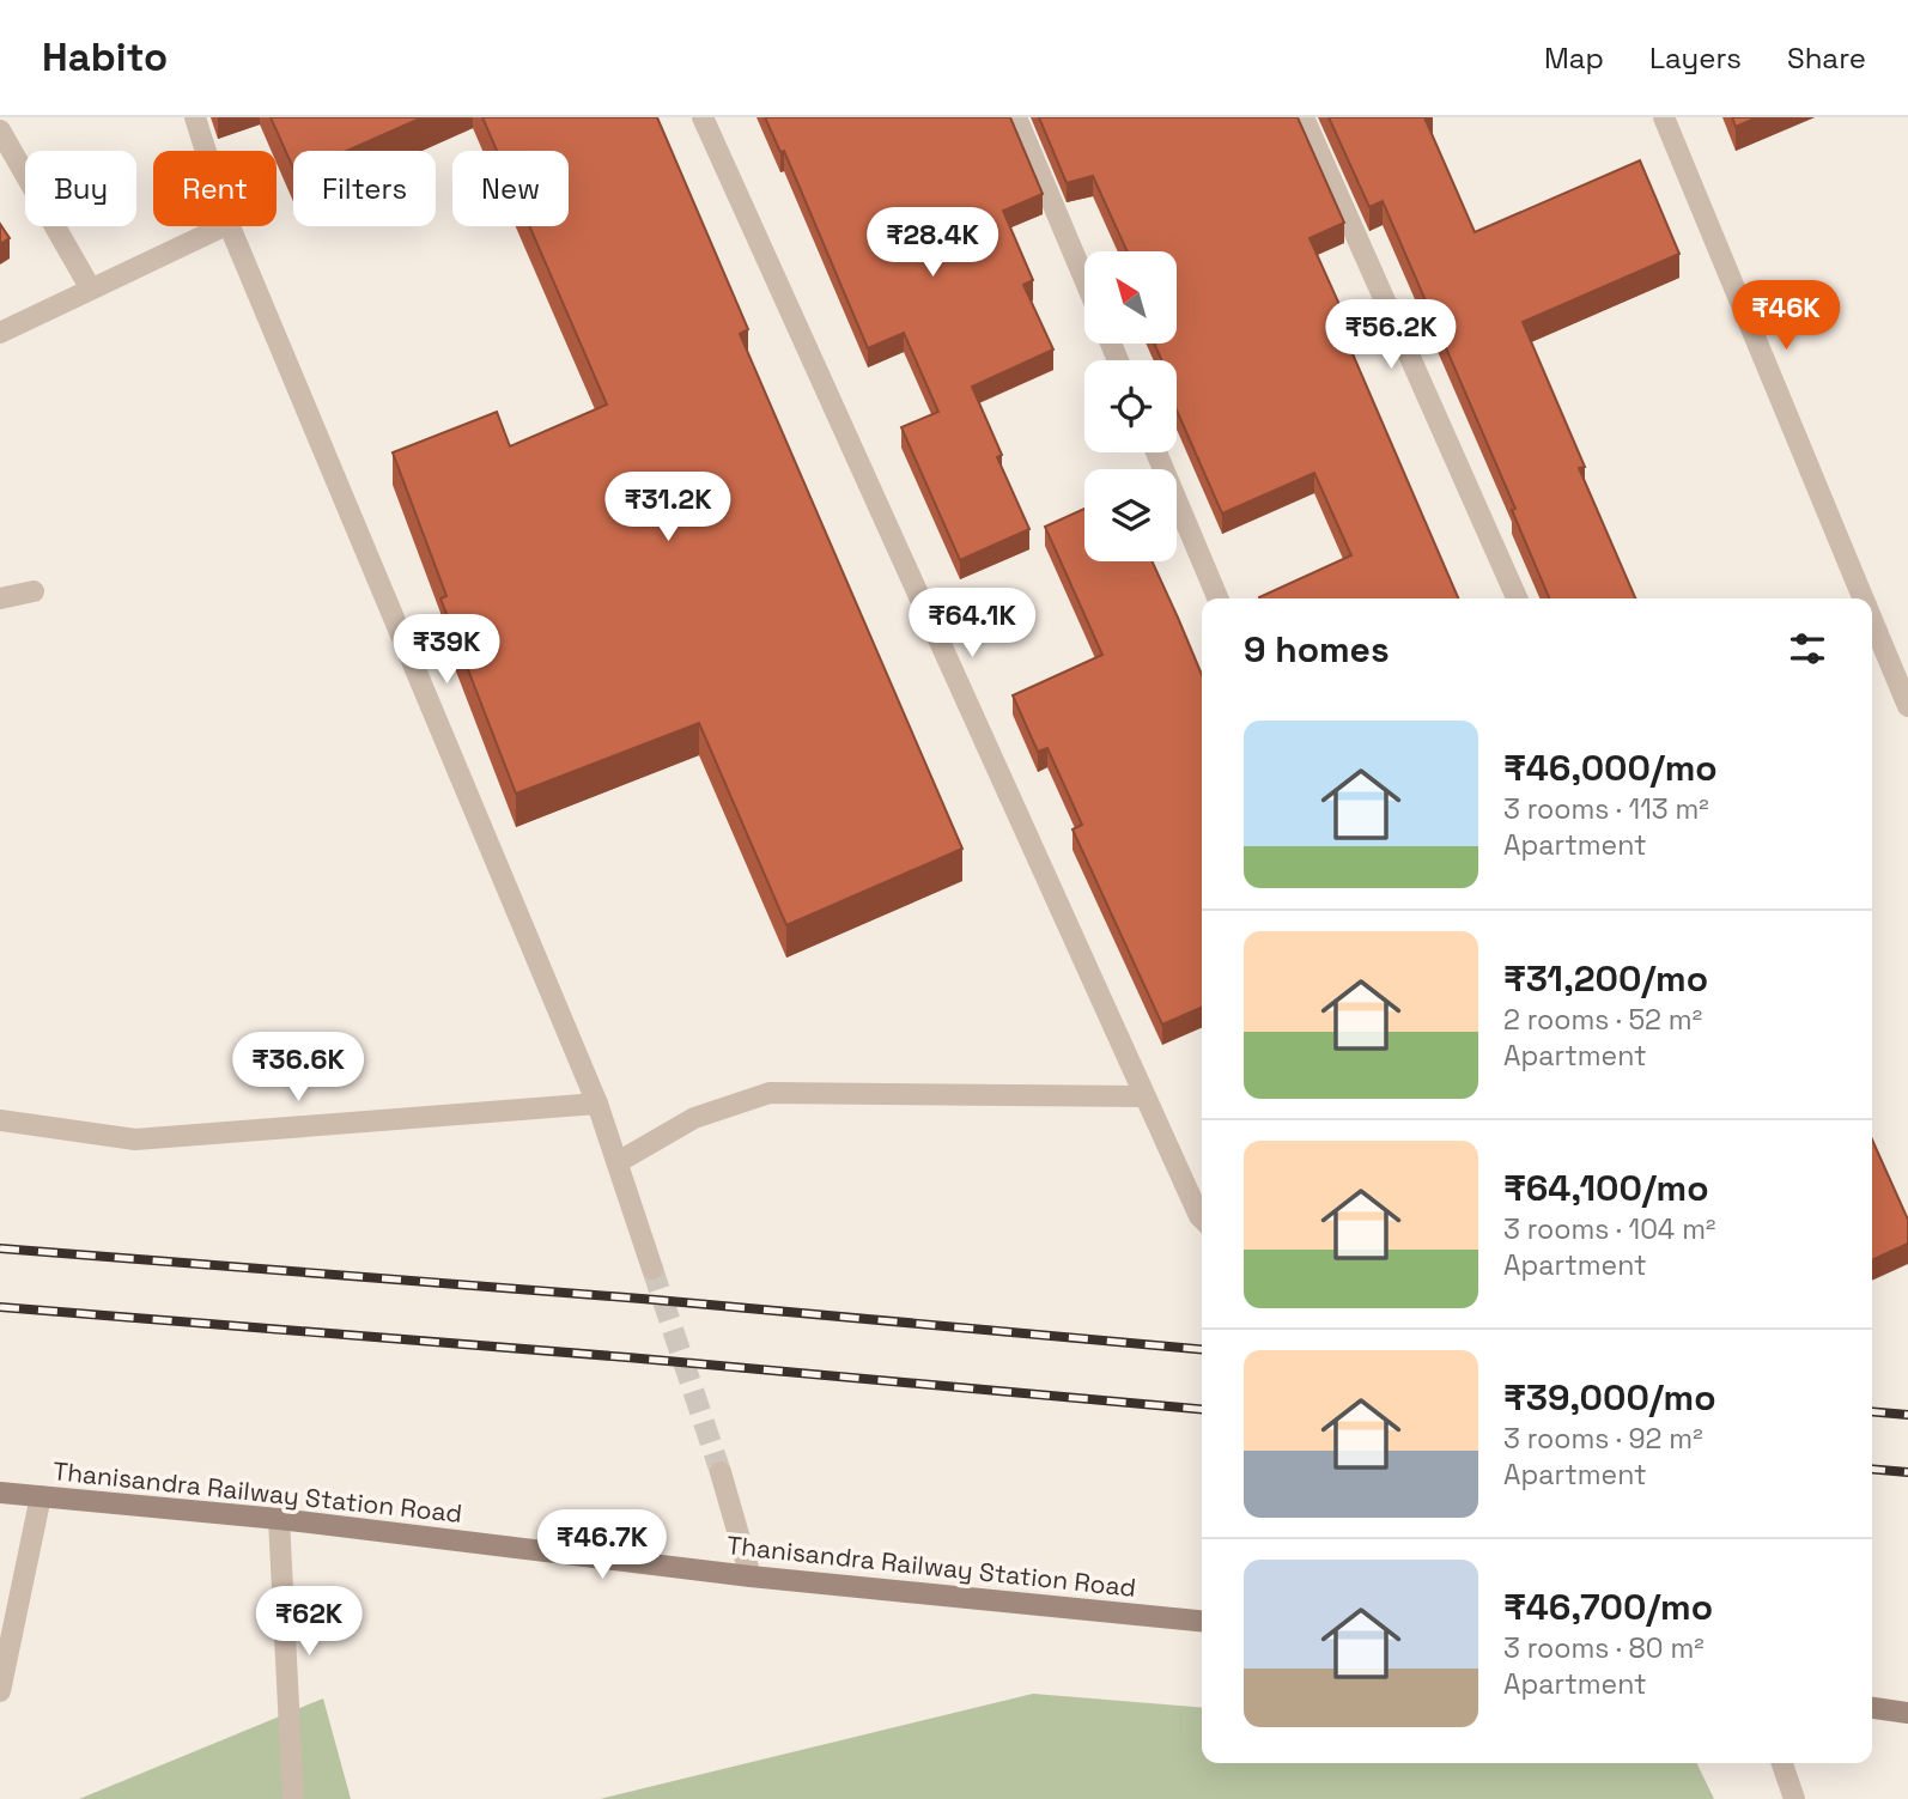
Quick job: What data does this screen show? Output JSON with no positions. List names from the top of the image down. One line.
{"streets":{"street":["Thanisandra Railway Station Road"]},"north":"top left","page":{"header":"Habito","nav":["Map","Layers","Share"],"chip":["Buy","Rent","Filters","New"],"price":["₹28.4K","₹46K","₹56.2K","₹31.2K","₹64.1K","₹39K","₹36.6K","₹46.7K","₹62K"],"heading":"9 homes","list":[{"name":"₹46,000/mo","note":"3 rooms · 113 m² · Apartment"},{"name":"₹31,200/mo","note":"2 rooms · 52 m² · Apartment"},{"name":"₹64,100/mo","note":"3 rooms · 104 m² · Apartment"},{"name":"₹39,000/mo","note":"3 rooms · 92 m² · Apartment"},{"name":"₹46,700/mo","note":"3 rooms · 80 m² · Apartment"}]}}
